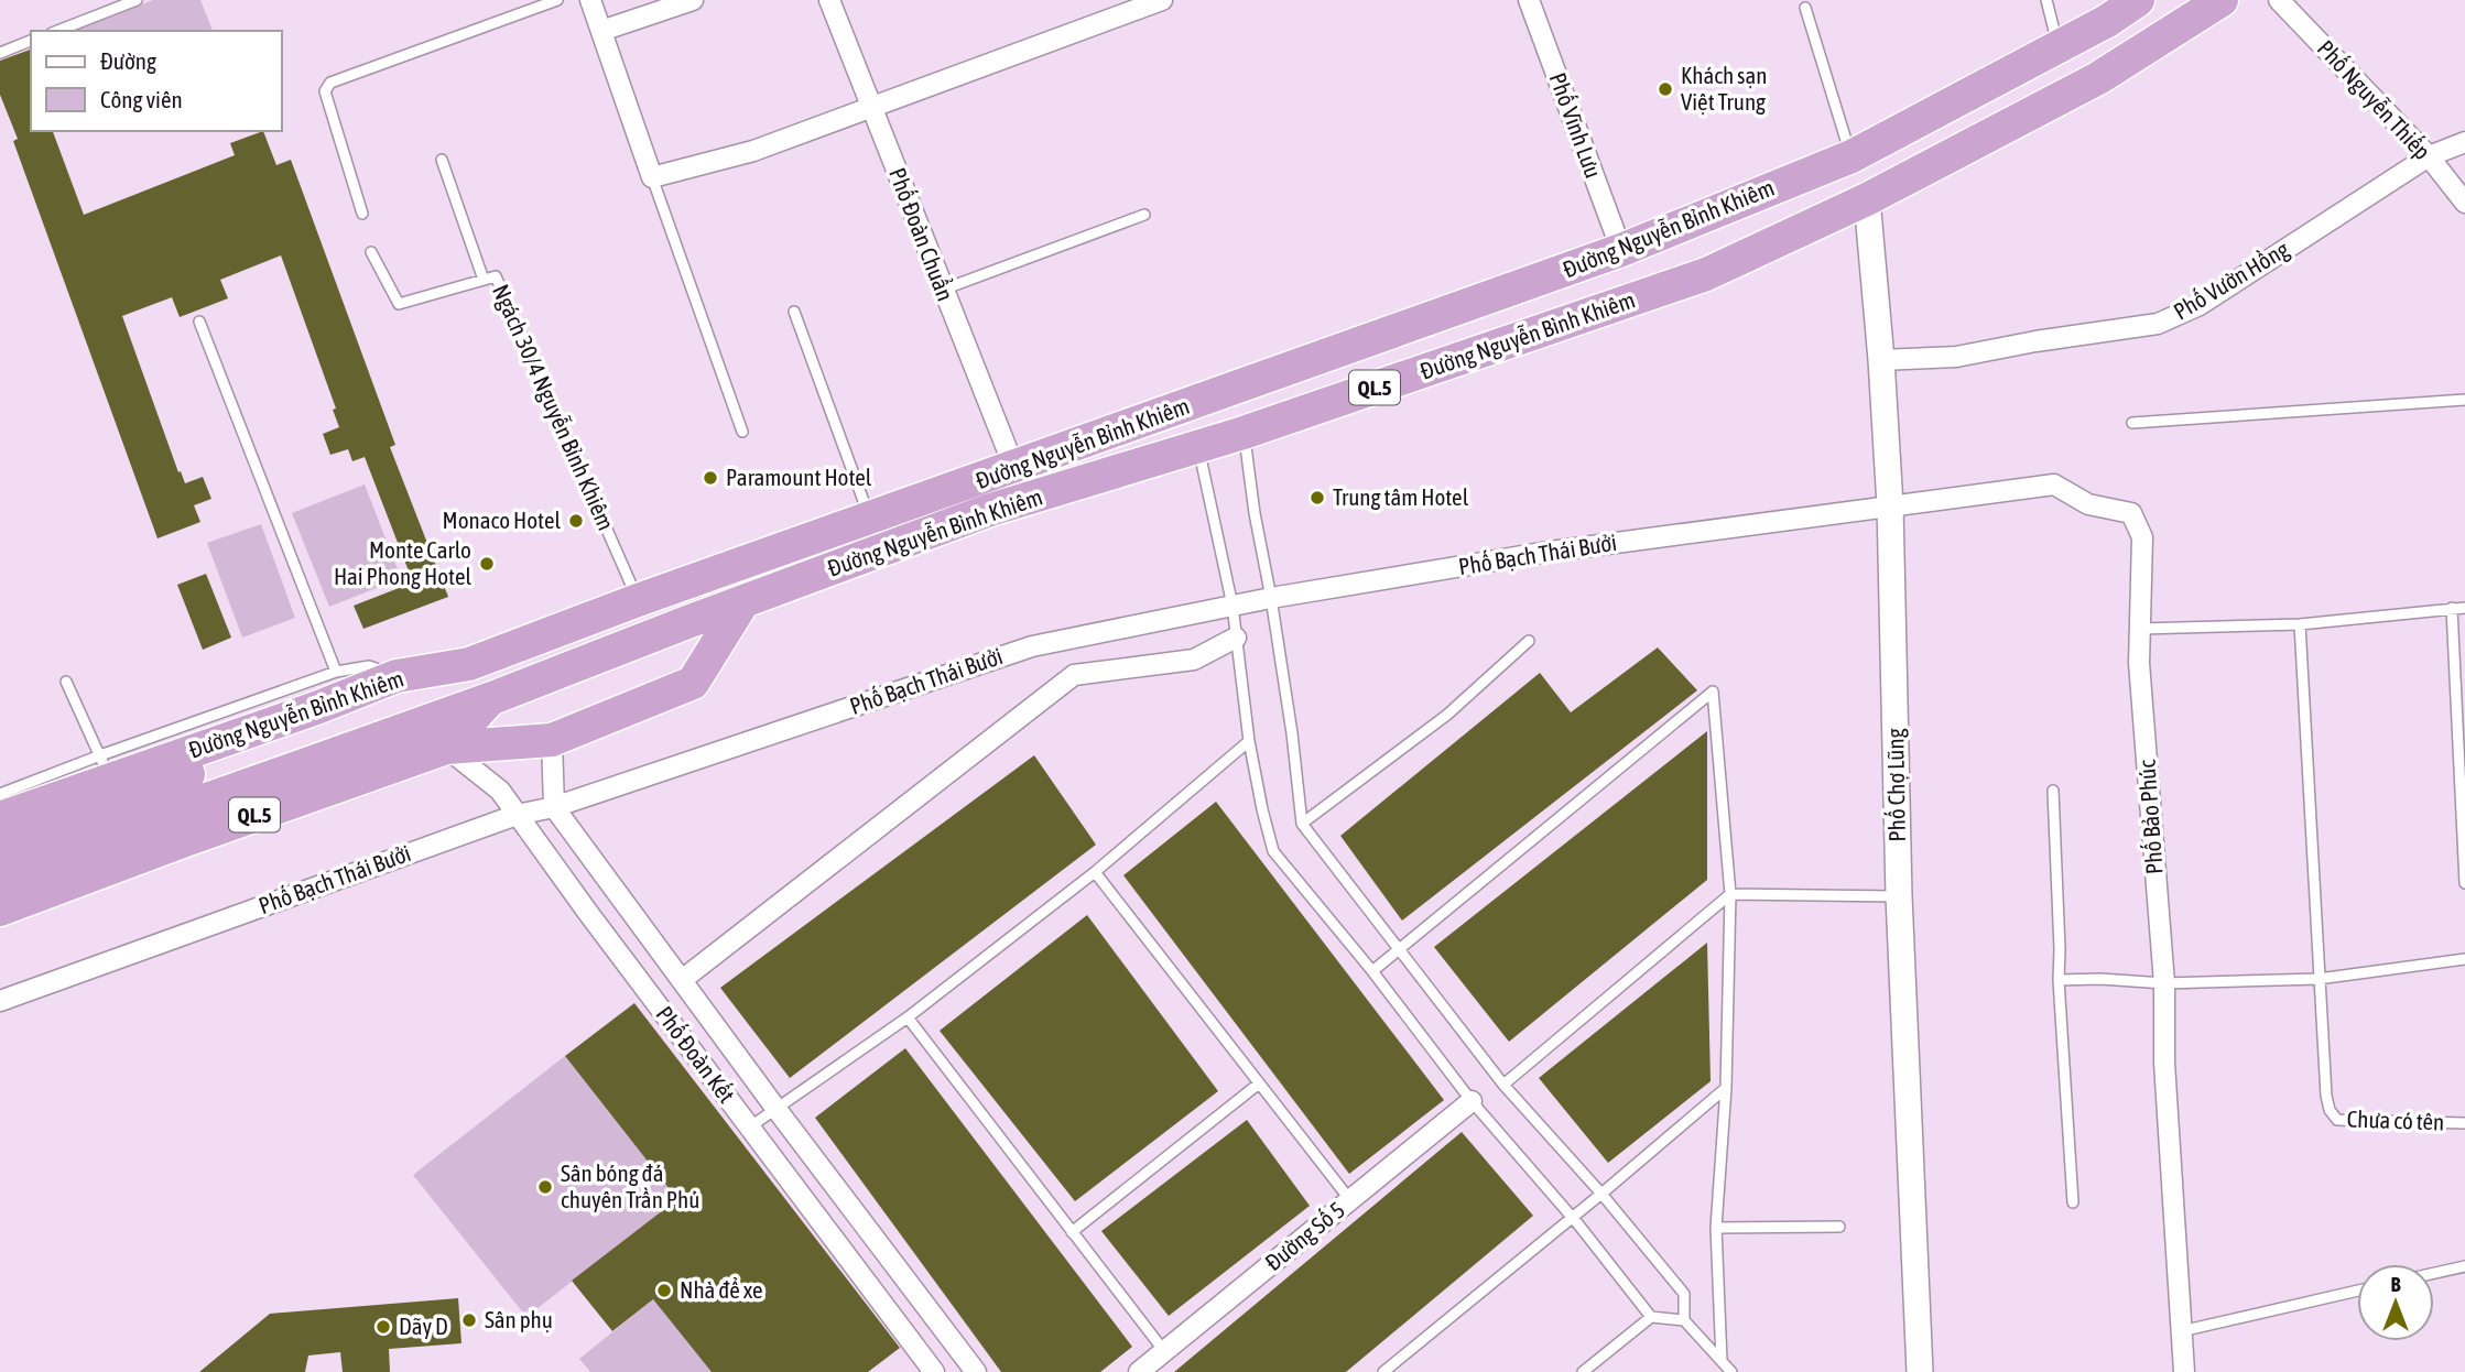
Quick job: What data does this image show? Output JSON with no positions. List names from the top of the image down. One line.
{"streets":{"highway":["Đường Nguyễn Bỉnh Khiêm","Đường Nguyễn Bình Khiêm","QL.5"],"street":["Phố Nguyễn Thiếp","Phố Vĩnh Lưu","Phố Đoàn Chuẩn","Phố Vườn Hồng","Phố Bạch Thái Bưởi","Phố Chợ Lũng","Phố Bảo Phúc","Phố Đoàn Kết","Đường Số 5"],"lane":["Ngách 30/4 Nguyễn Bỉnh Khiêm","Chưa có tên"]},"crossings":[["Phố Nguyễn Thiếp","Phố Vườn Hồng"],["Phố Vĩnh Lưu","Đường Nguyễn Bỉnh Khiêm"],["Đường Nguyễn Bỉnh Khiêm","Phố Đoàn Chuẩn"],["Đường Nguyễn Bỉnh Khiêm","QL.5"],["Đường Nguyễn Bỉnh Khiêm","Ngách 30/4 Nguyễn Bỉnh Khiêm"],["Phố Vườn Hồng","Phố Chợ Lũng"],["Đường Nguyễn Bình Khiêm","QL.5"],["Đường Nguyễn Bình Khiêm","Phố Chợ Lũng"],["QL.5","Phố Đoàn Kết"],["Phố Bạch Thái Bưởi","Phố Chợ Lũng"],["Phố Bạch Thái Bưởi","Phố Bảo Phúc"],["Phố Bạch Thái Bưởi","Phố Đoàn Kết"],["Phố Chợ Lũng","Phố Bảo Phúc"]],"places":["Khách sạn Việt Trung","Paramount Hotel","Trung tâm Hotel","Monaco Hotel","Monte Carlo Hai Phong Hotel","Sân bóng đá chuyên Trần Phú","Nhà để xe","Sân phụ","Dãy D"],"legend":["Đường","Công viên"],"north":"top"}
